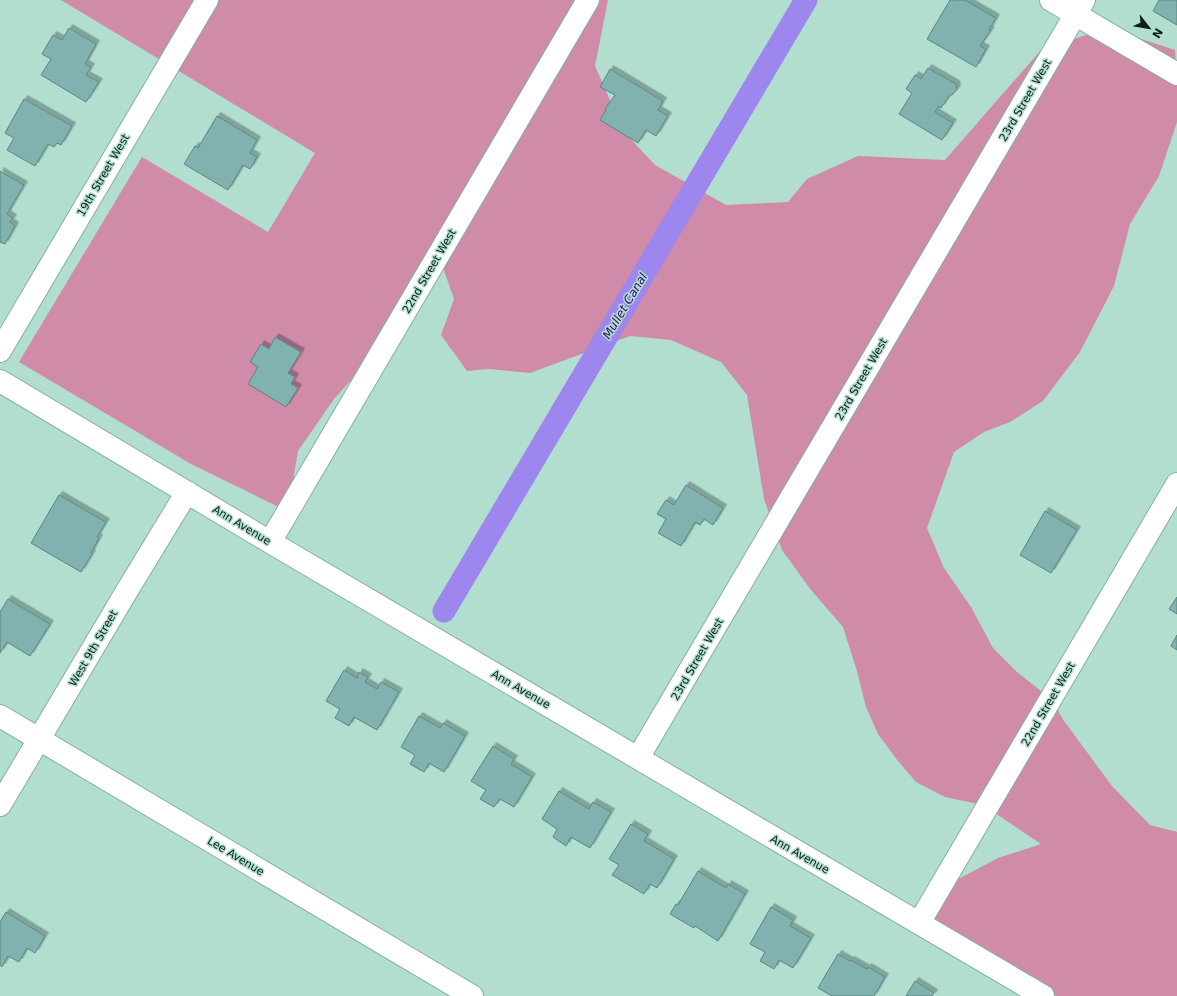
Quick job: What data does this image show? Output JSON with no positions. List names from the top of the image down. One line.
{"streets":{"street":["23rd Street West","19th Street West","22nd Street West","Ann Avenue","West 9th Street","Lee Avenue"]},"crossings":[["23rd Street West","Ann Avenue"],["22nd Street West","Ann Avenue"],["Ann Avenue","West 9th Street"],["West 9th Street","Lee Avenue"]],"water":["Mullet Canal"],"north":"bottom right"}
